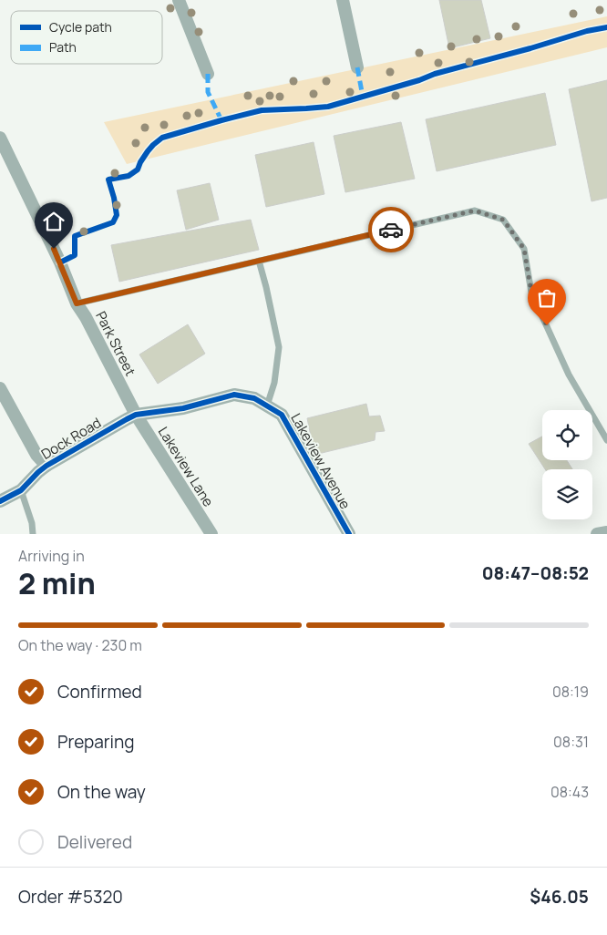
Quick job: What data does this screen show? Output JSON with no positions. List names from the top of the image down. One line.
{"streets":{"street":["Park Street","Dock Road","Lakeview Avenue","Lakeview Lane"]},"crossings":[["Park Street","Dock Road"],["Park Street","Lakeview Avenue"],["Park Street","Lakeview Lane"],["Dock Road","Lakeview Avenue"],["Dock Road","Lakeview Lane"],["Lakeview Avenue","Lakeview Lane"]],"legend":["Cycle path","Path"],"page":{"heading":["2 min","Arriving in","08:47–08:52"],"panel":["Order #5320","$46.05"],"bar":"On the way · 230 m","list":[["Confirmed","08:19"],["Preparing","08:31"],["On the way","08:43"],"Delivered"]}}
